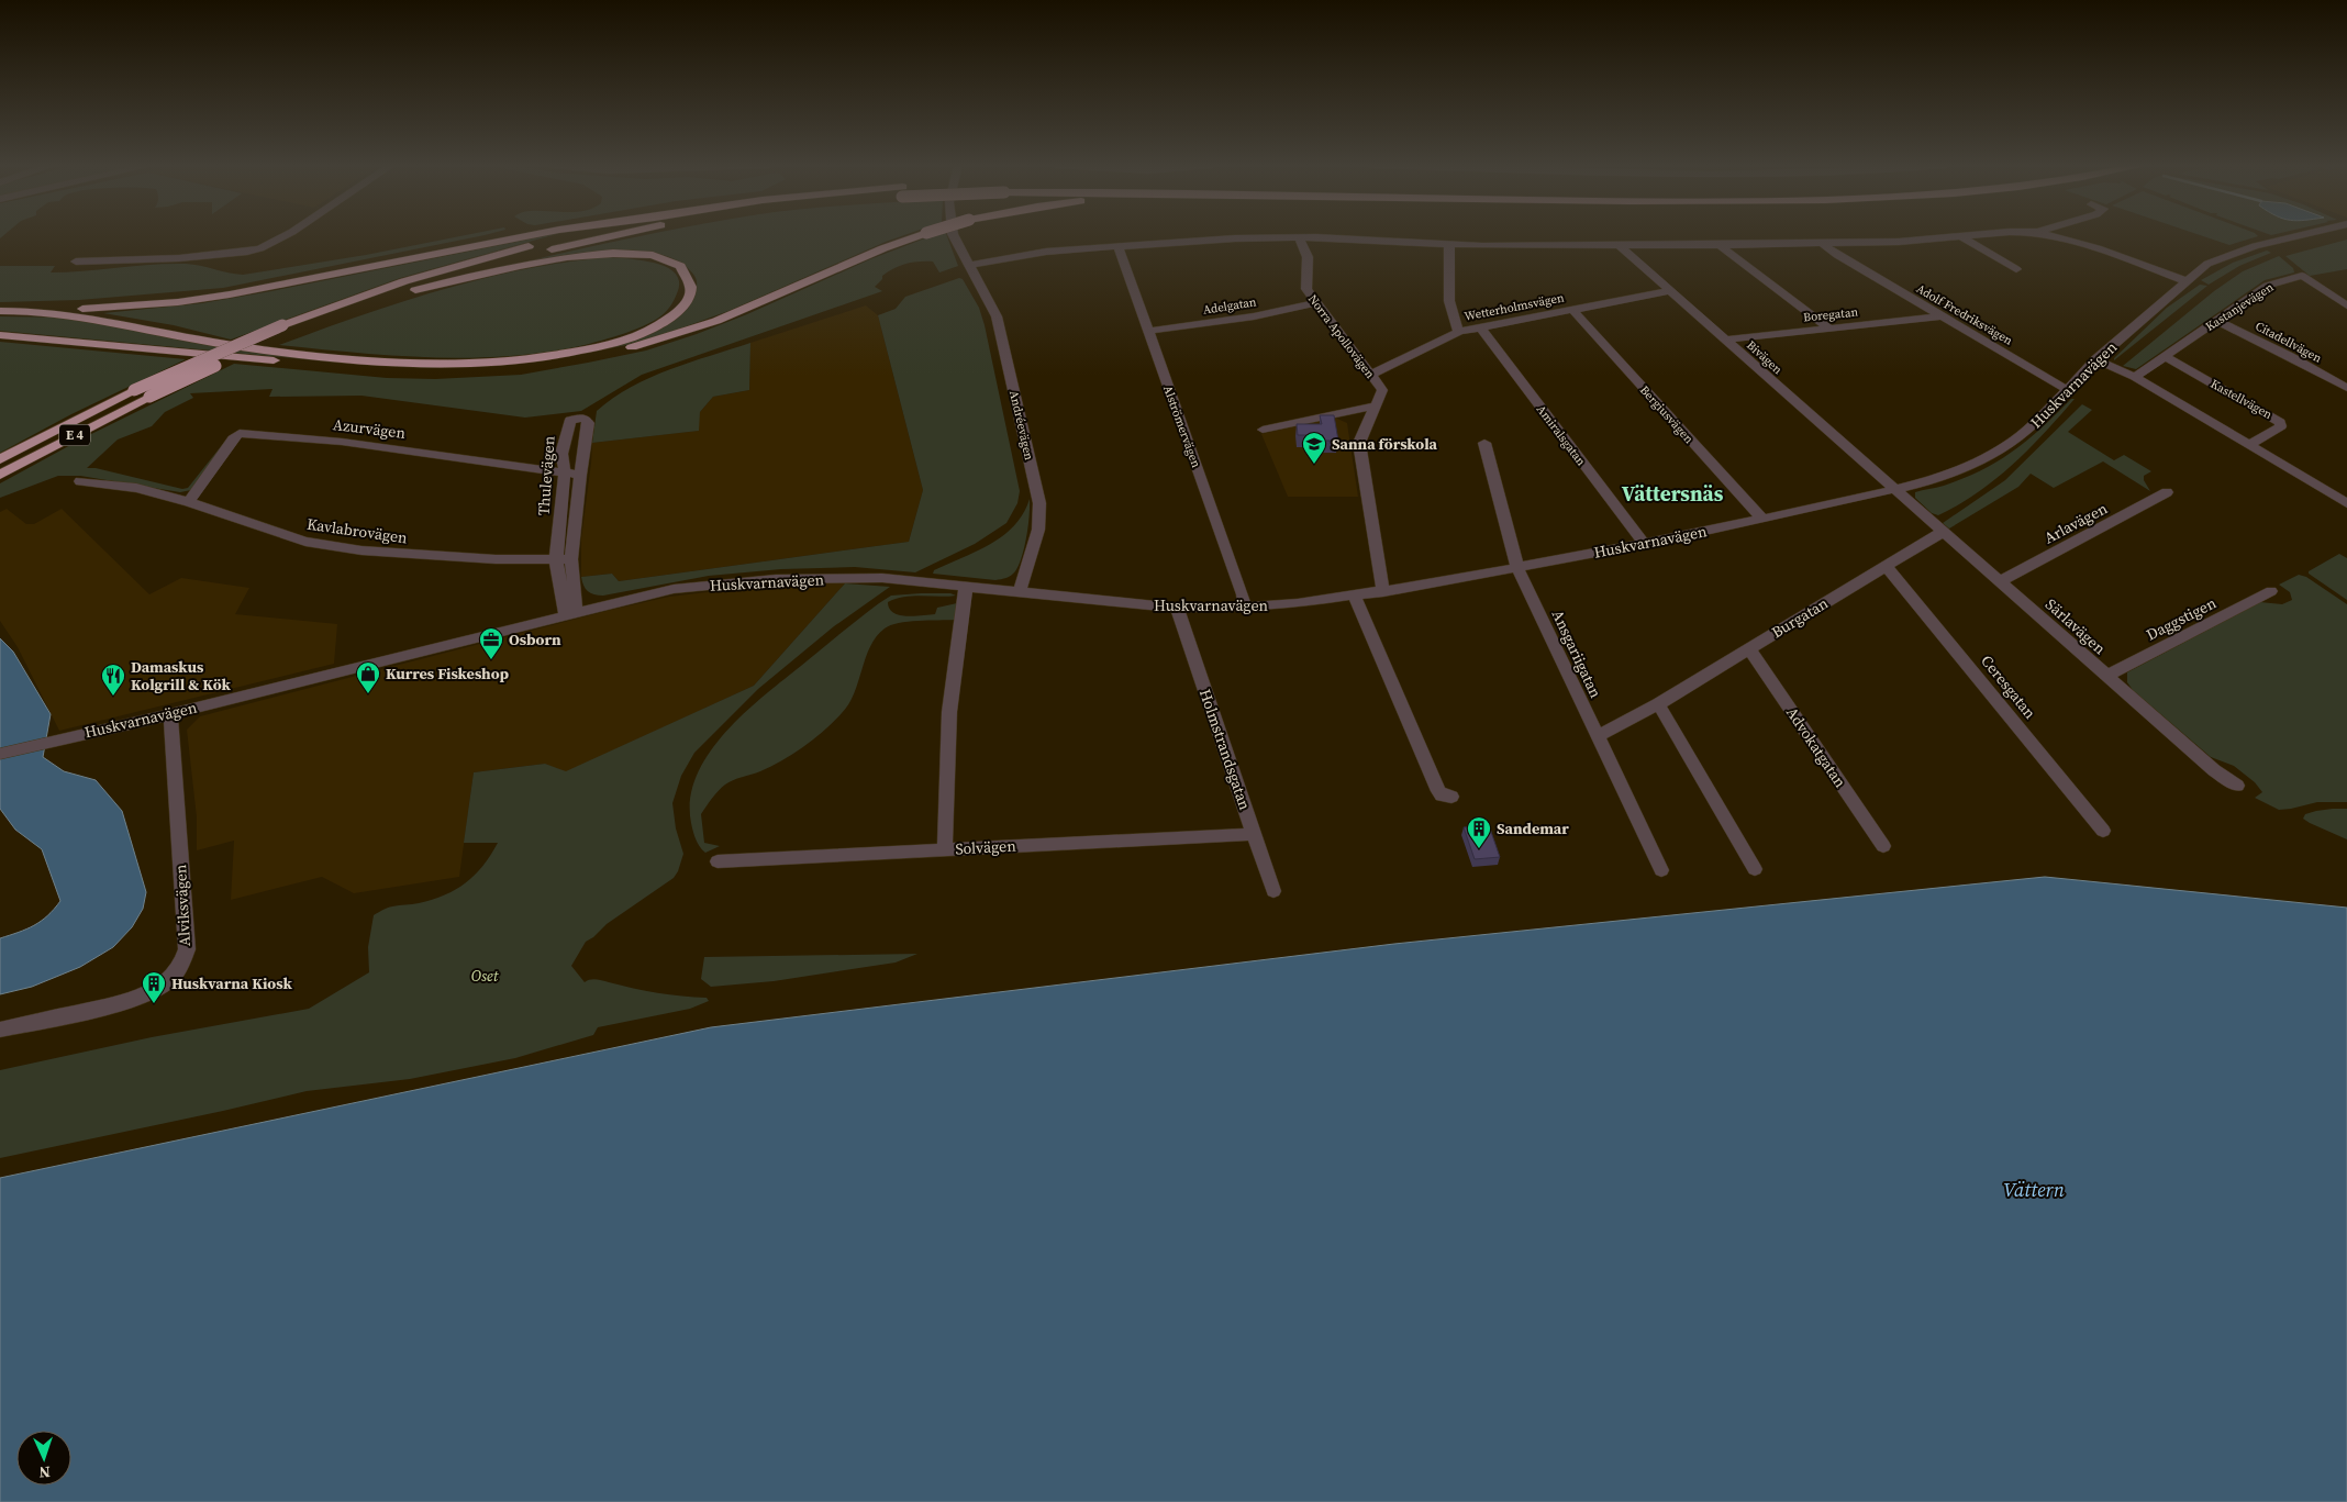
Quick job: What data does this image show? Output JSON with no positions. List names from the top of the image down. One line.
{"streets":{"highway":["E 4"],"street":["Adelgatan","Wetterholmsvägen","Kastanjevägen","Boregatan","Adolf Fredriksvägen","Norra Apollovägen","Citadellvägen","Bivägen","Huskvarnavägen","Kastellvägen","Bergiusvägen","Andréevägen","Alströmervägen","Azurvägen","Amiralsgatan","Thulevägen","Arlavägen","Kavlabrovägen","Burgatan","Daggstigen","Särlavägen","Ansgariigatan","Ceresgatan","Advokatgatan","Holmstrandsgatan","Solvägen","Alviksvägen"]},"crossings":[["Adelgatan","Norra Apollovägen"],["Adelgatan","Alströmervägen"],["Wetterholmsvägen","Norra Apollovägen"],["Wetterholmsvägen","Bivägen"],["Wetterholmsvägen","Bergiusvägen"],["Wetterholmsvägen","Amiralsgatan"],["Kastanjevägen","Citadellvägen"],["Kastanjevägen","Kastellvägen"],["Boregatan","Adolf Fredriksvägen"],["Boregatan","Bivägen"],["Adolf Fredriksvägen","Huskvarnavägen"],["Norra Apollovägen","Huskvarnavägen"],["Bivägen","Huskvarnavägen"],["Bivägen","Särlavägen"],["Huskvarnavägen","Bergiusvägen"],["Huskvarnavägen","Andréevägen"],["Huskvarnavägen","Alströmervägen"],["Huskvarnavägen","Amiralsgatan"],["Huskvarnavägen","Thulevägen"],["Huskvarnavägen","Särlavägen"],["Huskvarnavägen","Ansgariigatan"],["Huskvarnavägen","Holmstrandsgatan"],["Huskvarnavägen","Alviksvägen"],["Azurvägen","Thulevägen"],["Azurvägen","Kavlabrovägen"],["Thulevägen","Kavlabrovägen"],["Arlavägen","Särlavägen"],["Burgatan","Särlavägen"],["Burgatan","Ansgariigatan"],["Burgatan","Ceresgatan"],["Burgatan","Advokatgatan"],["Daggstigen","Särlavägen"],["Holmstrandsgatan","Solvägen"]],"districts":["Vättersnäs"],"water":["Vättern"],"parks":["Oset"],"places":{"school or university":["Sanna förskola"],"office":["Osborn"],"shop":["Kurres Fiskeshop"],"restaurant":["Damaskus Kolgrill & Kök"],"building":["Sandemar","Huskvarna Kiosk"]},"north":"bottom"}
